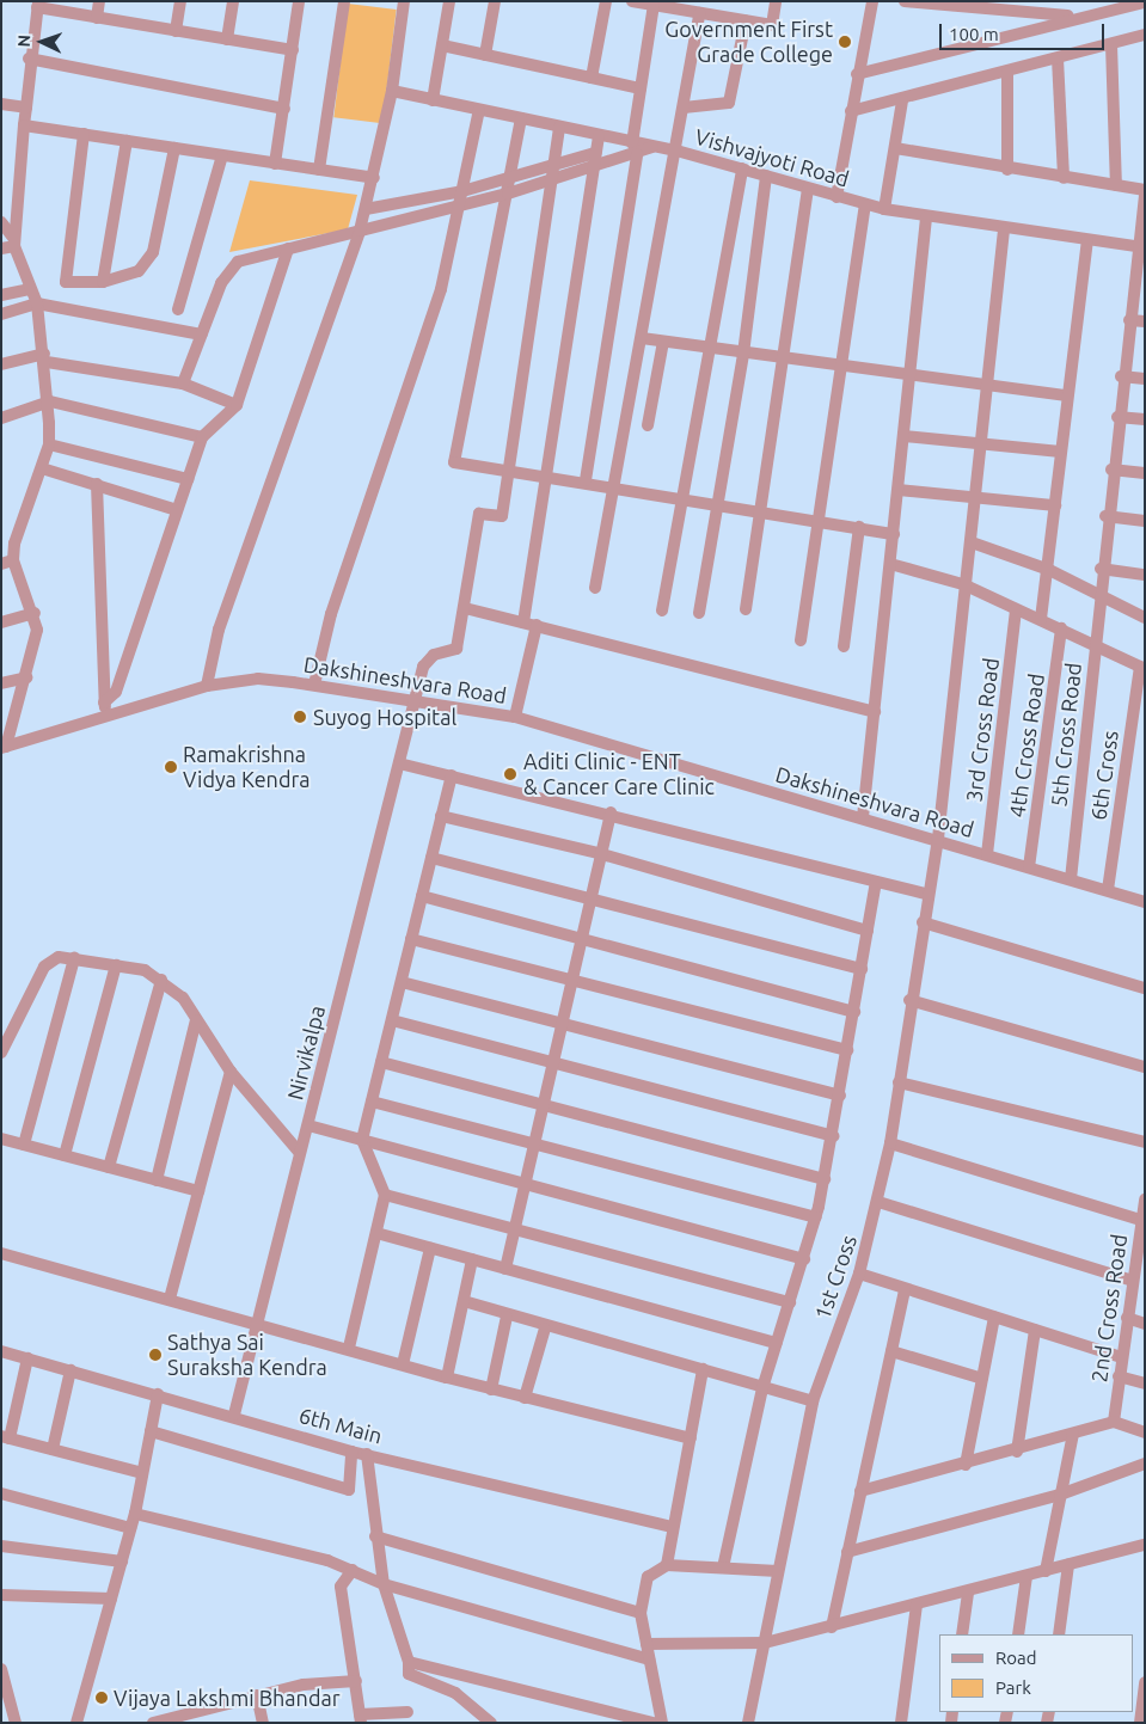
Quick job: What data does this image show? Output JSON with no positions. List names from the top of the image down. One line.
{"streets":{"street":["Vishvajyoti Road","Dakshineshvara Road","3rd Cross Road","5th Cross Road","4th Cross Road","6th Cross","Nirvikalpa","1st Cross","2nd Cross Road","6th Main"]},"crossings":[["Vishvajyoti Road","5th Cross Road"],["Vishvajyoti Road","1st Cross"],["Dakshineshvara Road","3rd Cross Road"],["Dakshineshvara Road","5th Cross Road"],["Dakshineshvara Road","4th Cross Road"],["Dakshineshvara Road","6th Cross"],["Dakshineshvara Road","Nirvikalpa"],["Dakshineshvara Road","1st Cross"],["Nirvikalpa","6th Main"]],"places":["Government First Grade College","Suyog Hospital","Ramakrishna Vidya Kendra","Aditi Clinic - ENT & Cancer Care Clinic","Sathya Sai Suraksha Kendra","Vijaya Lakshmi Bhandar"],"legend":["Road","Park"],"scale_bar":"100 m","north":"left"}
